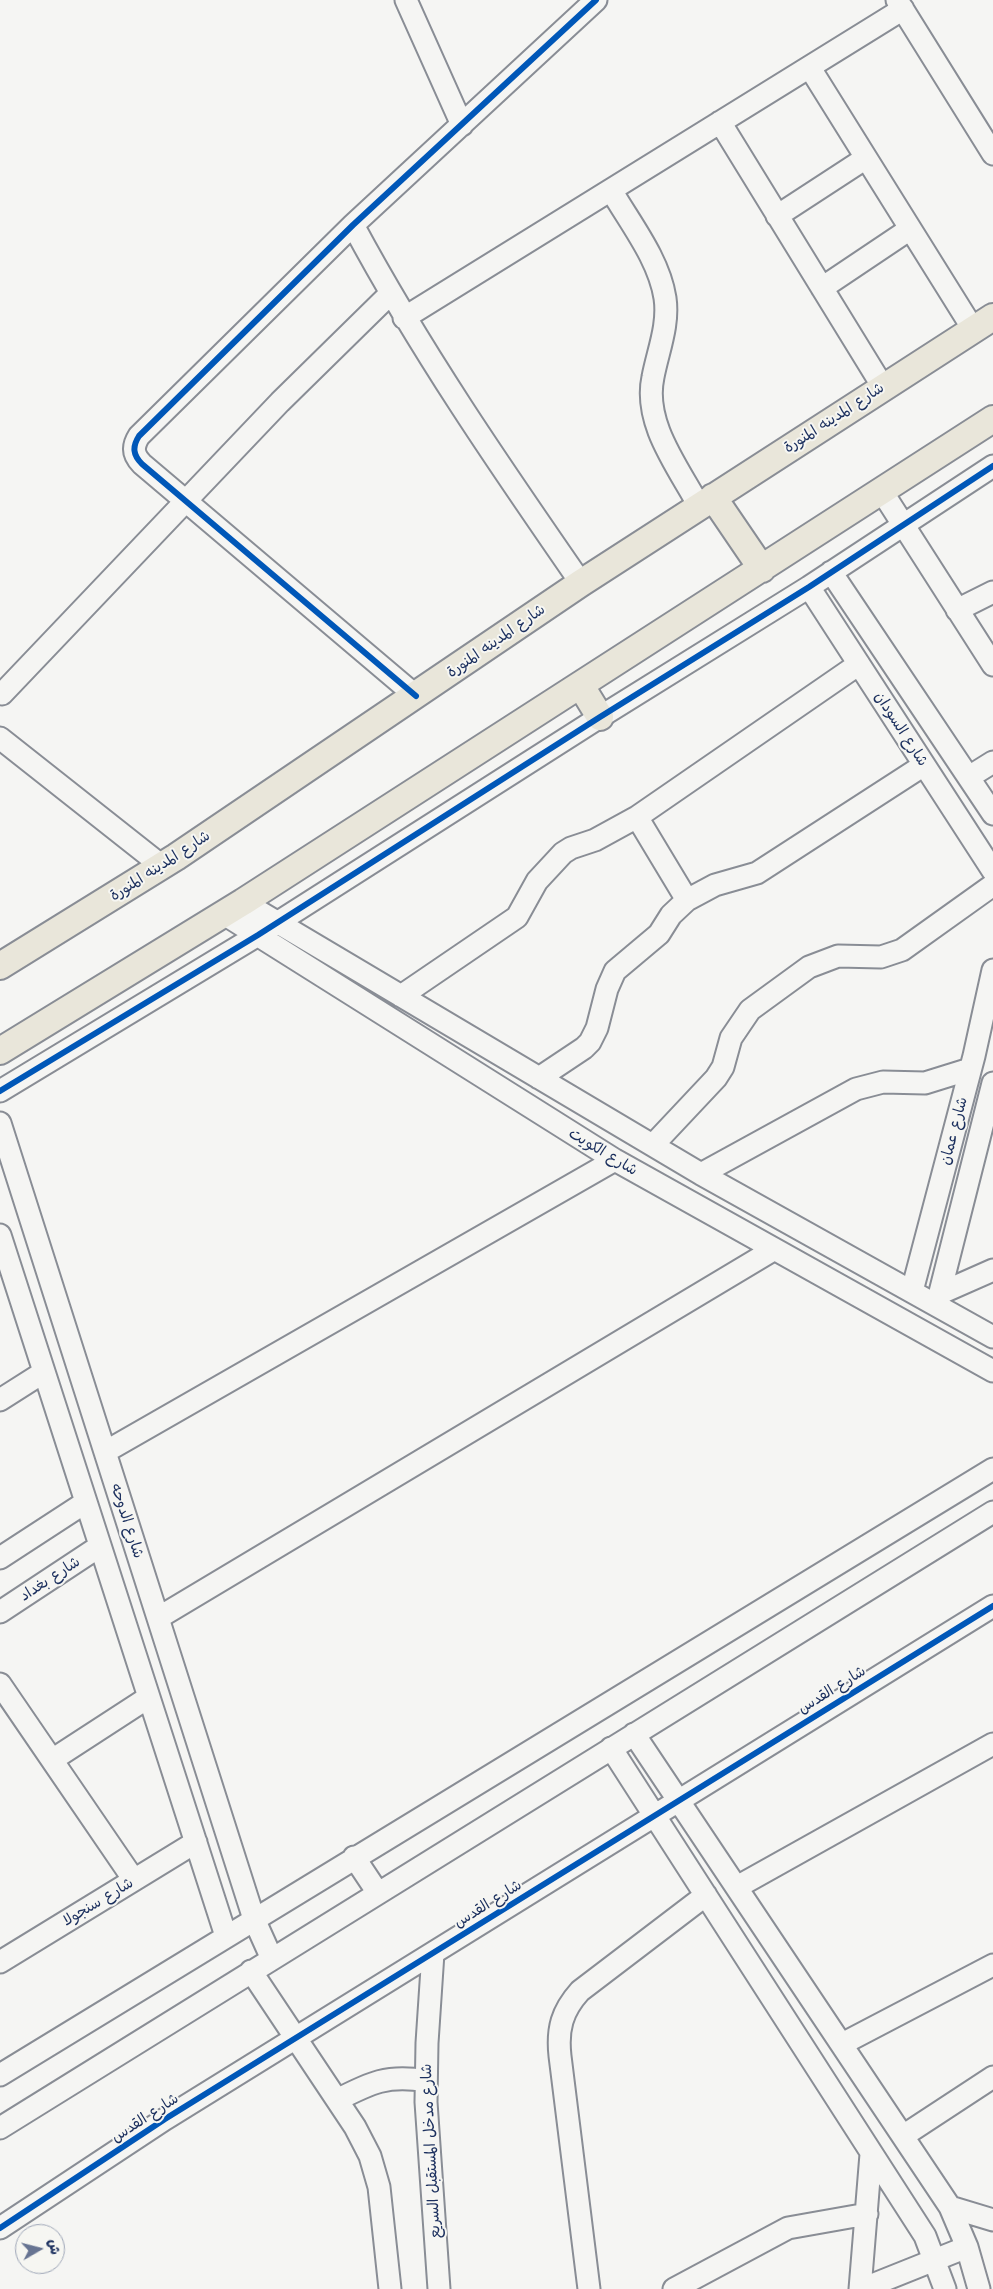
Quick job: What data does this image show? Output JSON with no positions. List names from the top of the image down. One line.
{"streets":{"main road":["شارع المدينه المنورة"],"street":["شارع السودان","شارع عمان","شارع الكويت","شارع الدوحه","شارع بغداد","شارع القدس","شارع سنجولا","شارع مدخل المستقبل السريع"]},"crossings":[["شارع عمان","شارع الكويت"],["شارع الدوحه","شارع بغداد"],["شارع القدس","شارع مدخل المستقبل السريع"]],"north":"right"}
